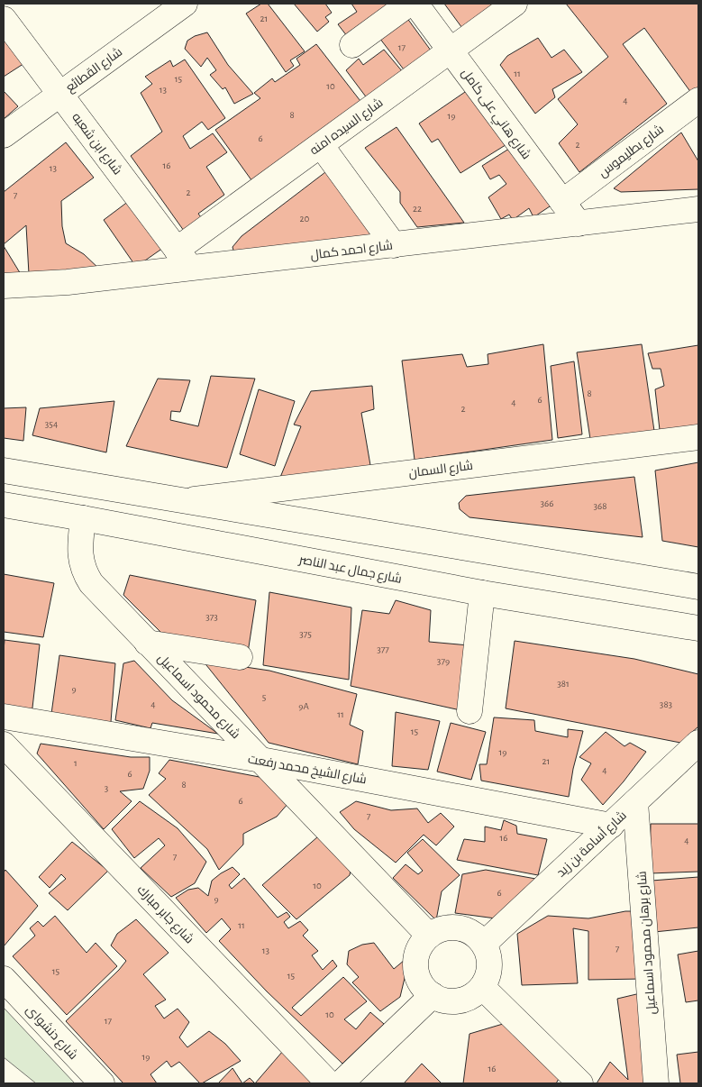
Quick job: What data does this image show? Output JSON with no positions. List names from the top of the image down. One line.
{"streets":{"street":["شارع القطائع","شارع هاني على كامل","شارع السيده امنه","شارع ابن شعبه","شارع بطليموس","شارع احمد كمال","شارع السمان","شارع جمال عبد الناصر","شارع محمود اسماعيل","شارع الشيخ محمد رفعت","شارع أسامة بن زيد","شارع جابر مبارك","شارع برهان محمود اسماعيل","شارع دنشواى"]},"crossings":[["شارع القطائع","شارع ابن شعبه"],["شارع هاني على كامل","شارع السيده امنه"],["شارع هاني على كامل","شارع بطليموس"],["شارع هاني على كامل","شارع احمد كمال"],["شارع السيده امنه","شارع ابن شعبه"],["شارع السيده امنه","شارع احمد كمال"],["شارع ابن شعبه","شارع احمد كمال"],["شارع جمال عبد الناصر","شارع محمود اسماعيل"],["شارع محمود اسماعيل","شارع الشيخ محمد رفعت"],["شارع محمود اسماعيل","شارع أسامة بن زيد"],["شارع الشيخ محمد رفعت","شارع أسامة بن زيد"],["شارع أسامة بن زيد","شارع برهان محمود اسماعيل"]],"house_numbers":["21","17","11","15","10","13","4","8","19","6","2","16","13","2","7","22","20","8","6","4","2","354","366","368","373","375","377","379","381","9","5","4","383","9A","11","15","19","21","1","4","6","8","3","6","7","16","4","7","10","6","9","11","7","13","15","15","10","17","19","16"]}
